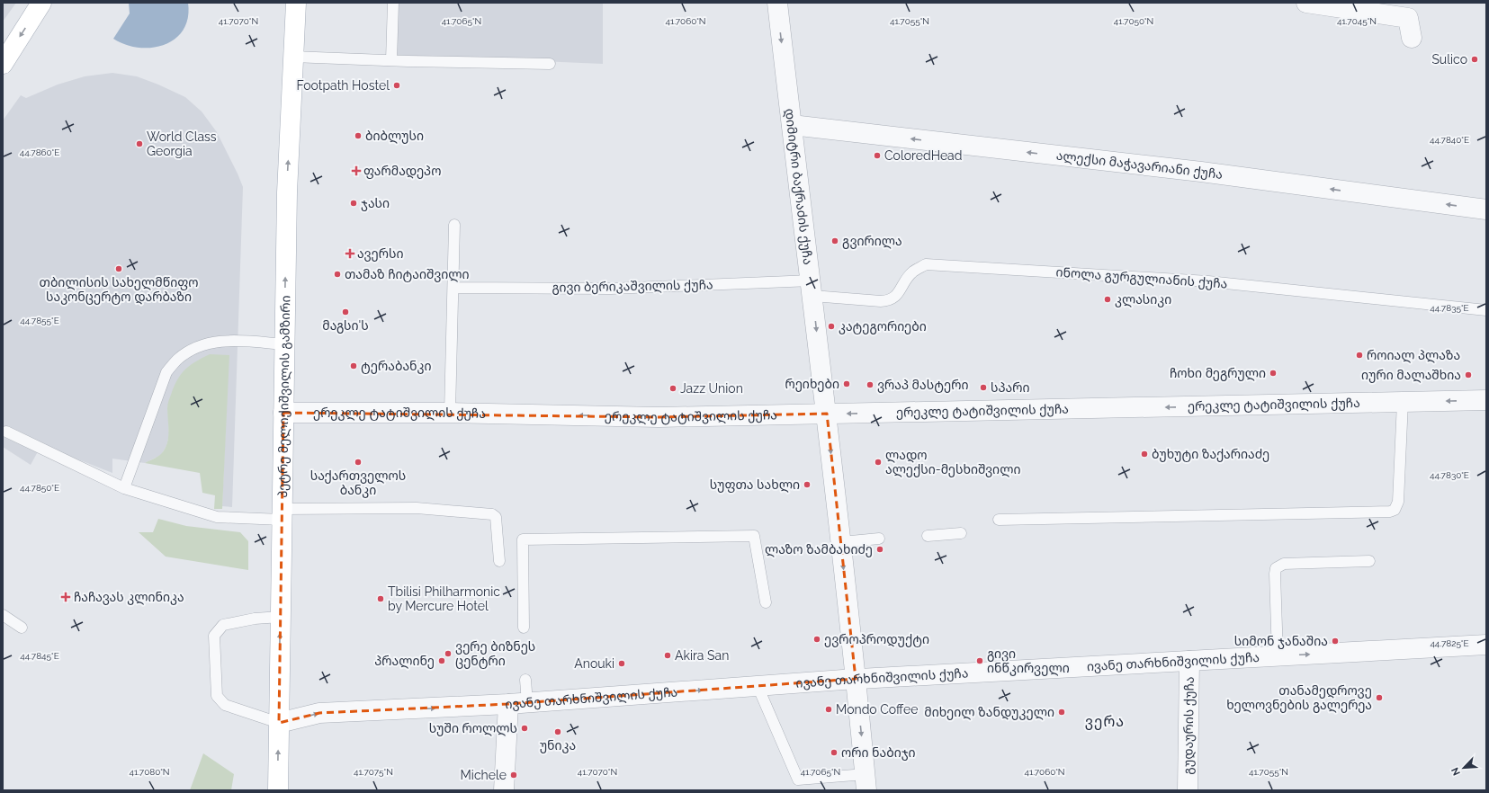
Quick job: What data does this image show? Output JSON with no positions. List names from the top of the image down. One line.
{"streets":{"main road":["პეტრე მელიქიშვილის გამზირი"],"street":["ალექსი მაჭავარიანი ქუჩა","დიმიტრი ბაქრაძის ქუჩა","ერეკლე ტატიშვილის ქუჩა","ივანე თარხნიშვილის ქუჩა","გუდაურის ქუჩა"],"lane":["ინოლა გურგულიანის ქუჩა","გივი ბერიკაშვილის ქუჩა"]},"crossings":[["ალექსი მაჭავარიანი ქუჩა","დიმიტრი ბაქრაძის ქუჩა"],["დიმიტრი ბაქრაძის ქუჩა","ინოლა გურგულიანის ქუჩა"],["დიმიტრი ბაქრაძის ქუჩა","გივი ბერიკაშვილის ქუჩა"],["დიმიტრი ბაქრაძის ქუჩა","ერეკლე ტატიშვილის ქუჩა"],["დიმიტრი ბაქრაძის ქუჩა","ივანე თარხნიშვილის ქუჩა"],["ინოლა გურგულიანის ქუჩა","გივი ბერიკაშვილის ქუჩა"],["პეტრე მელიქიშვილის გამზირი","ერეკლე ტატიშვილის ქუჩა"],["პეტრე მელიქიშვილის გამზირი","ივანე თარხნიშვილის ქუჩა"],["ივანე თარხნიშვილის ქუჩა","გუდაურის ქუჩა"]],"one_way":["ალექსი მაჭავარიანი ქუჩა","დიმიტრი ბაქრაძის ქუჩა","პეტრე მელიქიშვილის გამზირი","ერეკლე ტატიშვილის ქუჩა","ივანე თარხნიშვილის ქუჩა"],"districts":["ვერა"],"places":{"other":["Sulico","Footpath Hostel","ბიბლუსი","World Class Georgia","ColoredHead","ჯასი","გვირილა","თბილისის სახელმწიფო საკონცერტო დარბაზი","თამაზ ჩიტაიშვილი","კლასიკი","მაგსი'ს","კატეგორიები","როიალ პლაზა","ტერაბანკი","ჩოხი მეგრული","იური მალაშხია","რეიხები","ვრაპ მასტერი","სპარი","Jazz Union","ბუხუტი ზაქარიაძე","საქართველოს ბანკი","ლადო ალექსი-მესხიშვილი","სუფთა სახლი","ლაზო ზამბახიძე","Tbilisi Philharmonic by Mercure Hotel","ევროპროდუქტი","სიმონ ჯანაშია","ვერე ბიზნეს ცენტრი","Akira San","პრალინე","გივი ინწკირველი","Anouki","თანამედროვე ხელოვნების გალერეა","Mondo Coffee","მიხეილ ზანდუკელი","სუში როლლს","უნიკა","ორი ნაბიჯი","Michele"],"health":["ფარმადეპო","ავერსი","ჩაჩავას კლინიკა"]},"north":"bottom left","coordinates":["41.7070°N","41.7065°N","41.7060°N","41.7055°N","41.7050°N","41.7045°N","44.7840°E","44.7860°E","44.7835°E","44.7855°E","44.7830°E","44.7850°E","44.7825°E","44.7845°E","41.7080°N","41.7075°N"]}
